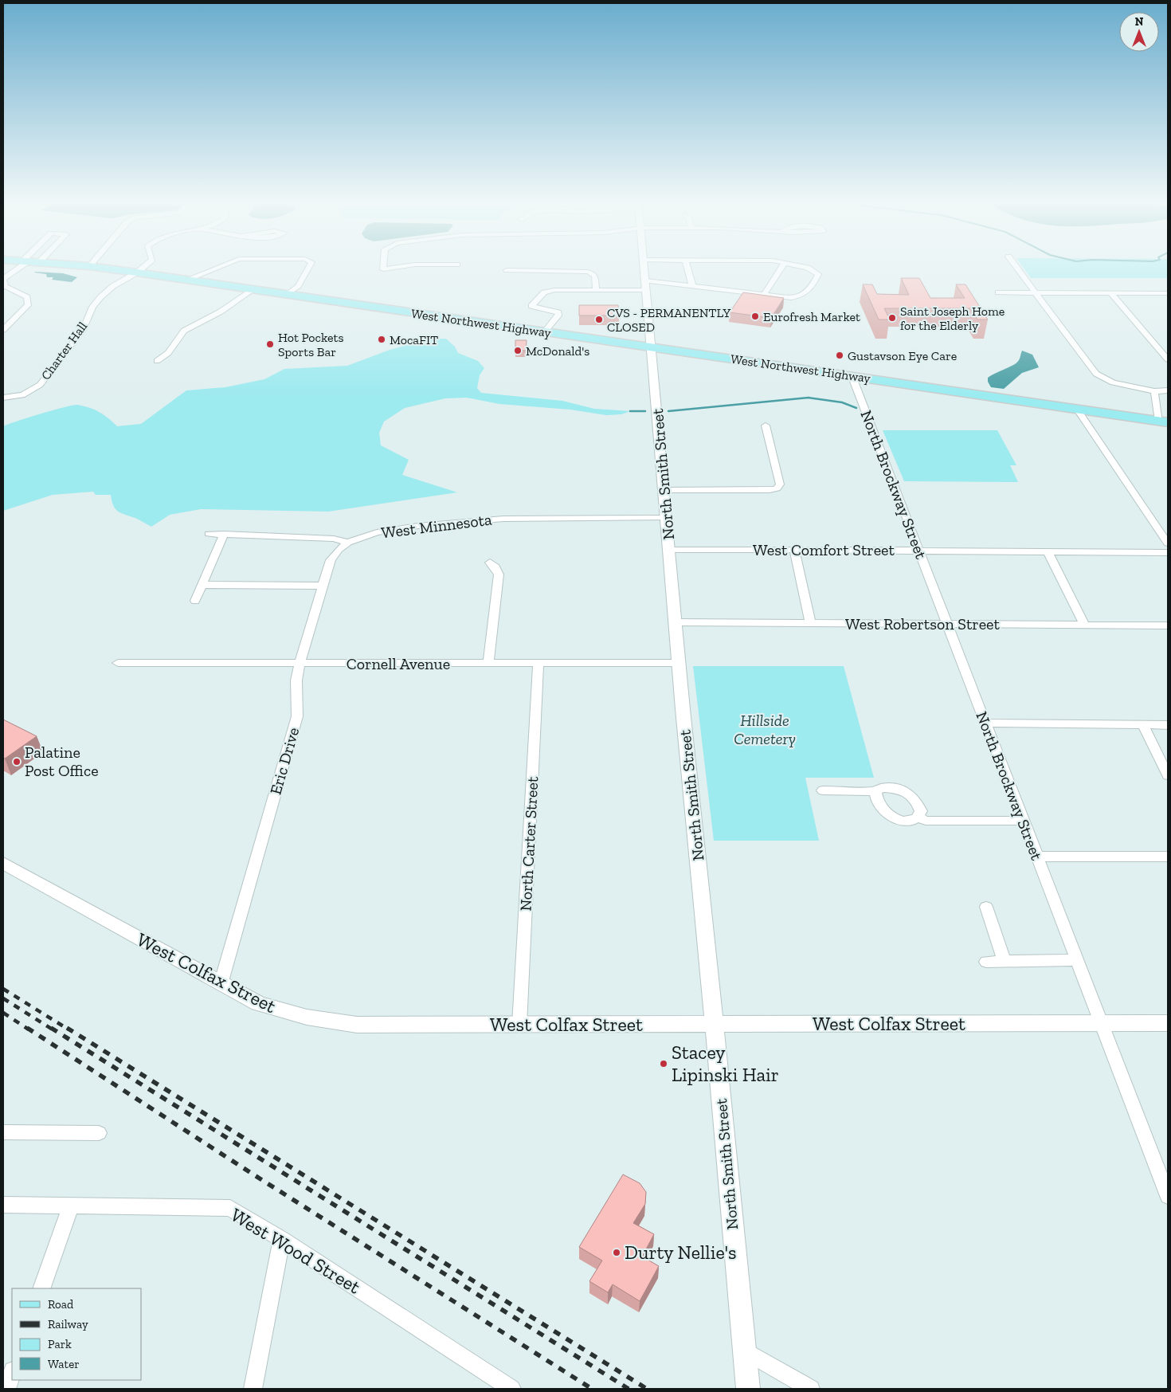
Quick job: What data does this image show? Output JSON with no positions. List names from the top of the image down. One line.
{"streets":{"main road":["West Northwest Highway"],"street":["Charter Hall","North Smith Street","North Brockway Street","West Minnesota","West Comfort Street","West Robertson Street","Cornell Avenue","Eric Drive","North Carter Street","West Colfax Street","West Wood Street"]},"crossings":[["West Northwest Highway","Charter Hall"],["West Northwest Highway","North Smith Street"],["West Northwest Highway","North Brockway Street"],["North Smith Street","West Minnesota"],["North Smith Street","West Comfort Street"],["North Smith Street","West Robertson Street"],["North Smith Street","Cornell Avenue"],["North Smith Street","West Colfax Street"],["North Brockway Street","West Comfort Street"],["North Brockway Street","West Robertson Street"],["North Brockway Street","West Colfax Street"],["West Minnesota","Eric Drive"],["Cornell Avenue","Eric Drive"],["Cornell Avenue","North Carter Street"],["Eric Drive","West Colfax Street"],["North Carter Street","West Colfax Street"]],"parks":["Hillside Cemetery"],"places":["Eurofresh Market","Saint Joseph Home for the Elderly","CVS - PERMANENTLY CLOSED","MocaFIT","Hot Pockets Sports Bar","McDonald's","Gustavson Eye Care","Palatine Post Office","Stacey Lipinski Hair","Durty Nellie's"],"legend":["Road","Railway","Park","Water"],"north":"top"}
